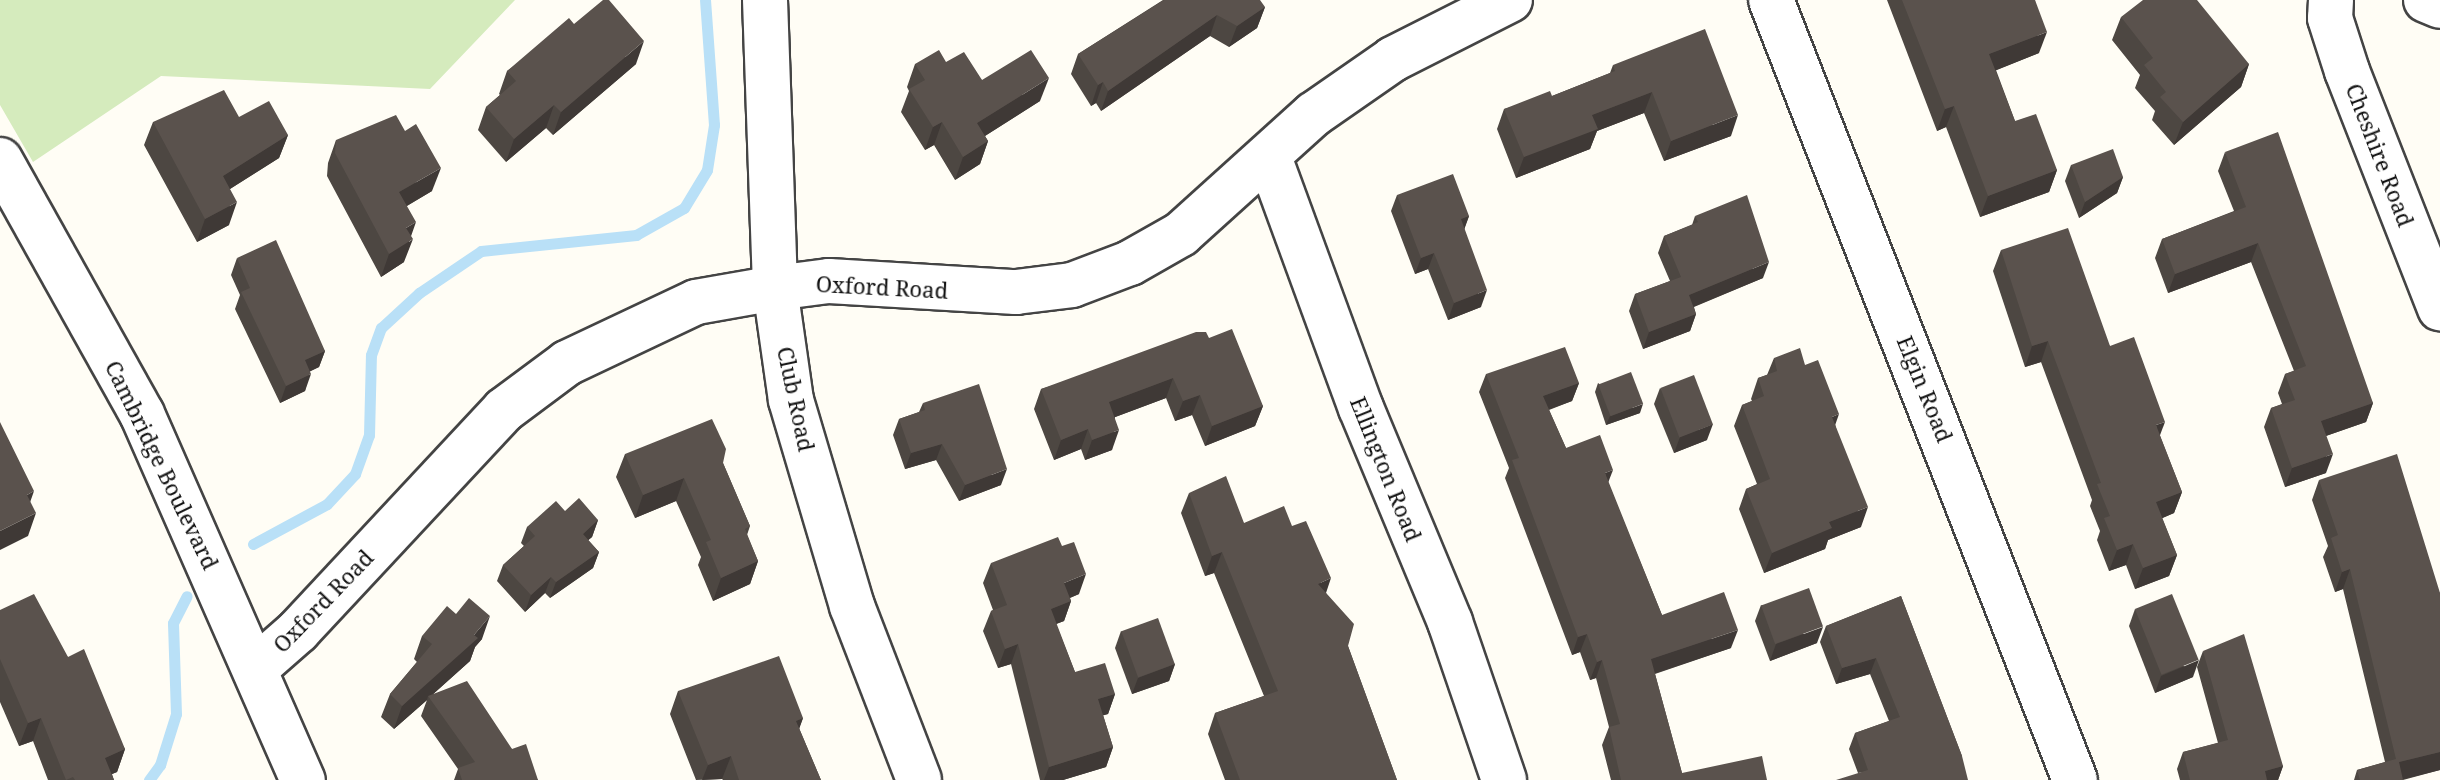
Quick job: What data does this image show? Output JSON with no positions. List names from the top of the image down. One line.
{"streets":{"street":["Cheshire Road","Oxford Road","Elgin Road","Club Road","Cambridge Boulevard","Ellington Road"]},"crossings":[["Oxford Road","Club Road"],["Oxford Road","Cambridge Boulevard"],["Oxford Road","Ellington Road"]]}
